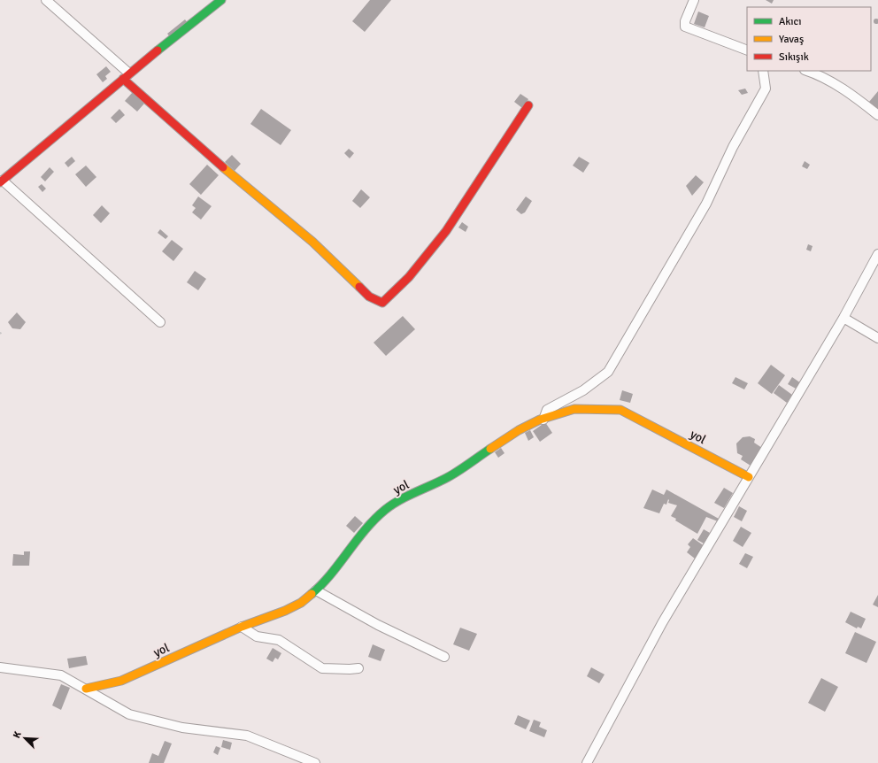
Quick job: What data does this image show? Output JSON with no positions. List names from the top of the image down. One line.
{"streets":{"street":["yol"]},"legend":["Akıcı","Yavaş","Sıkışık"],"north":"top left"}
